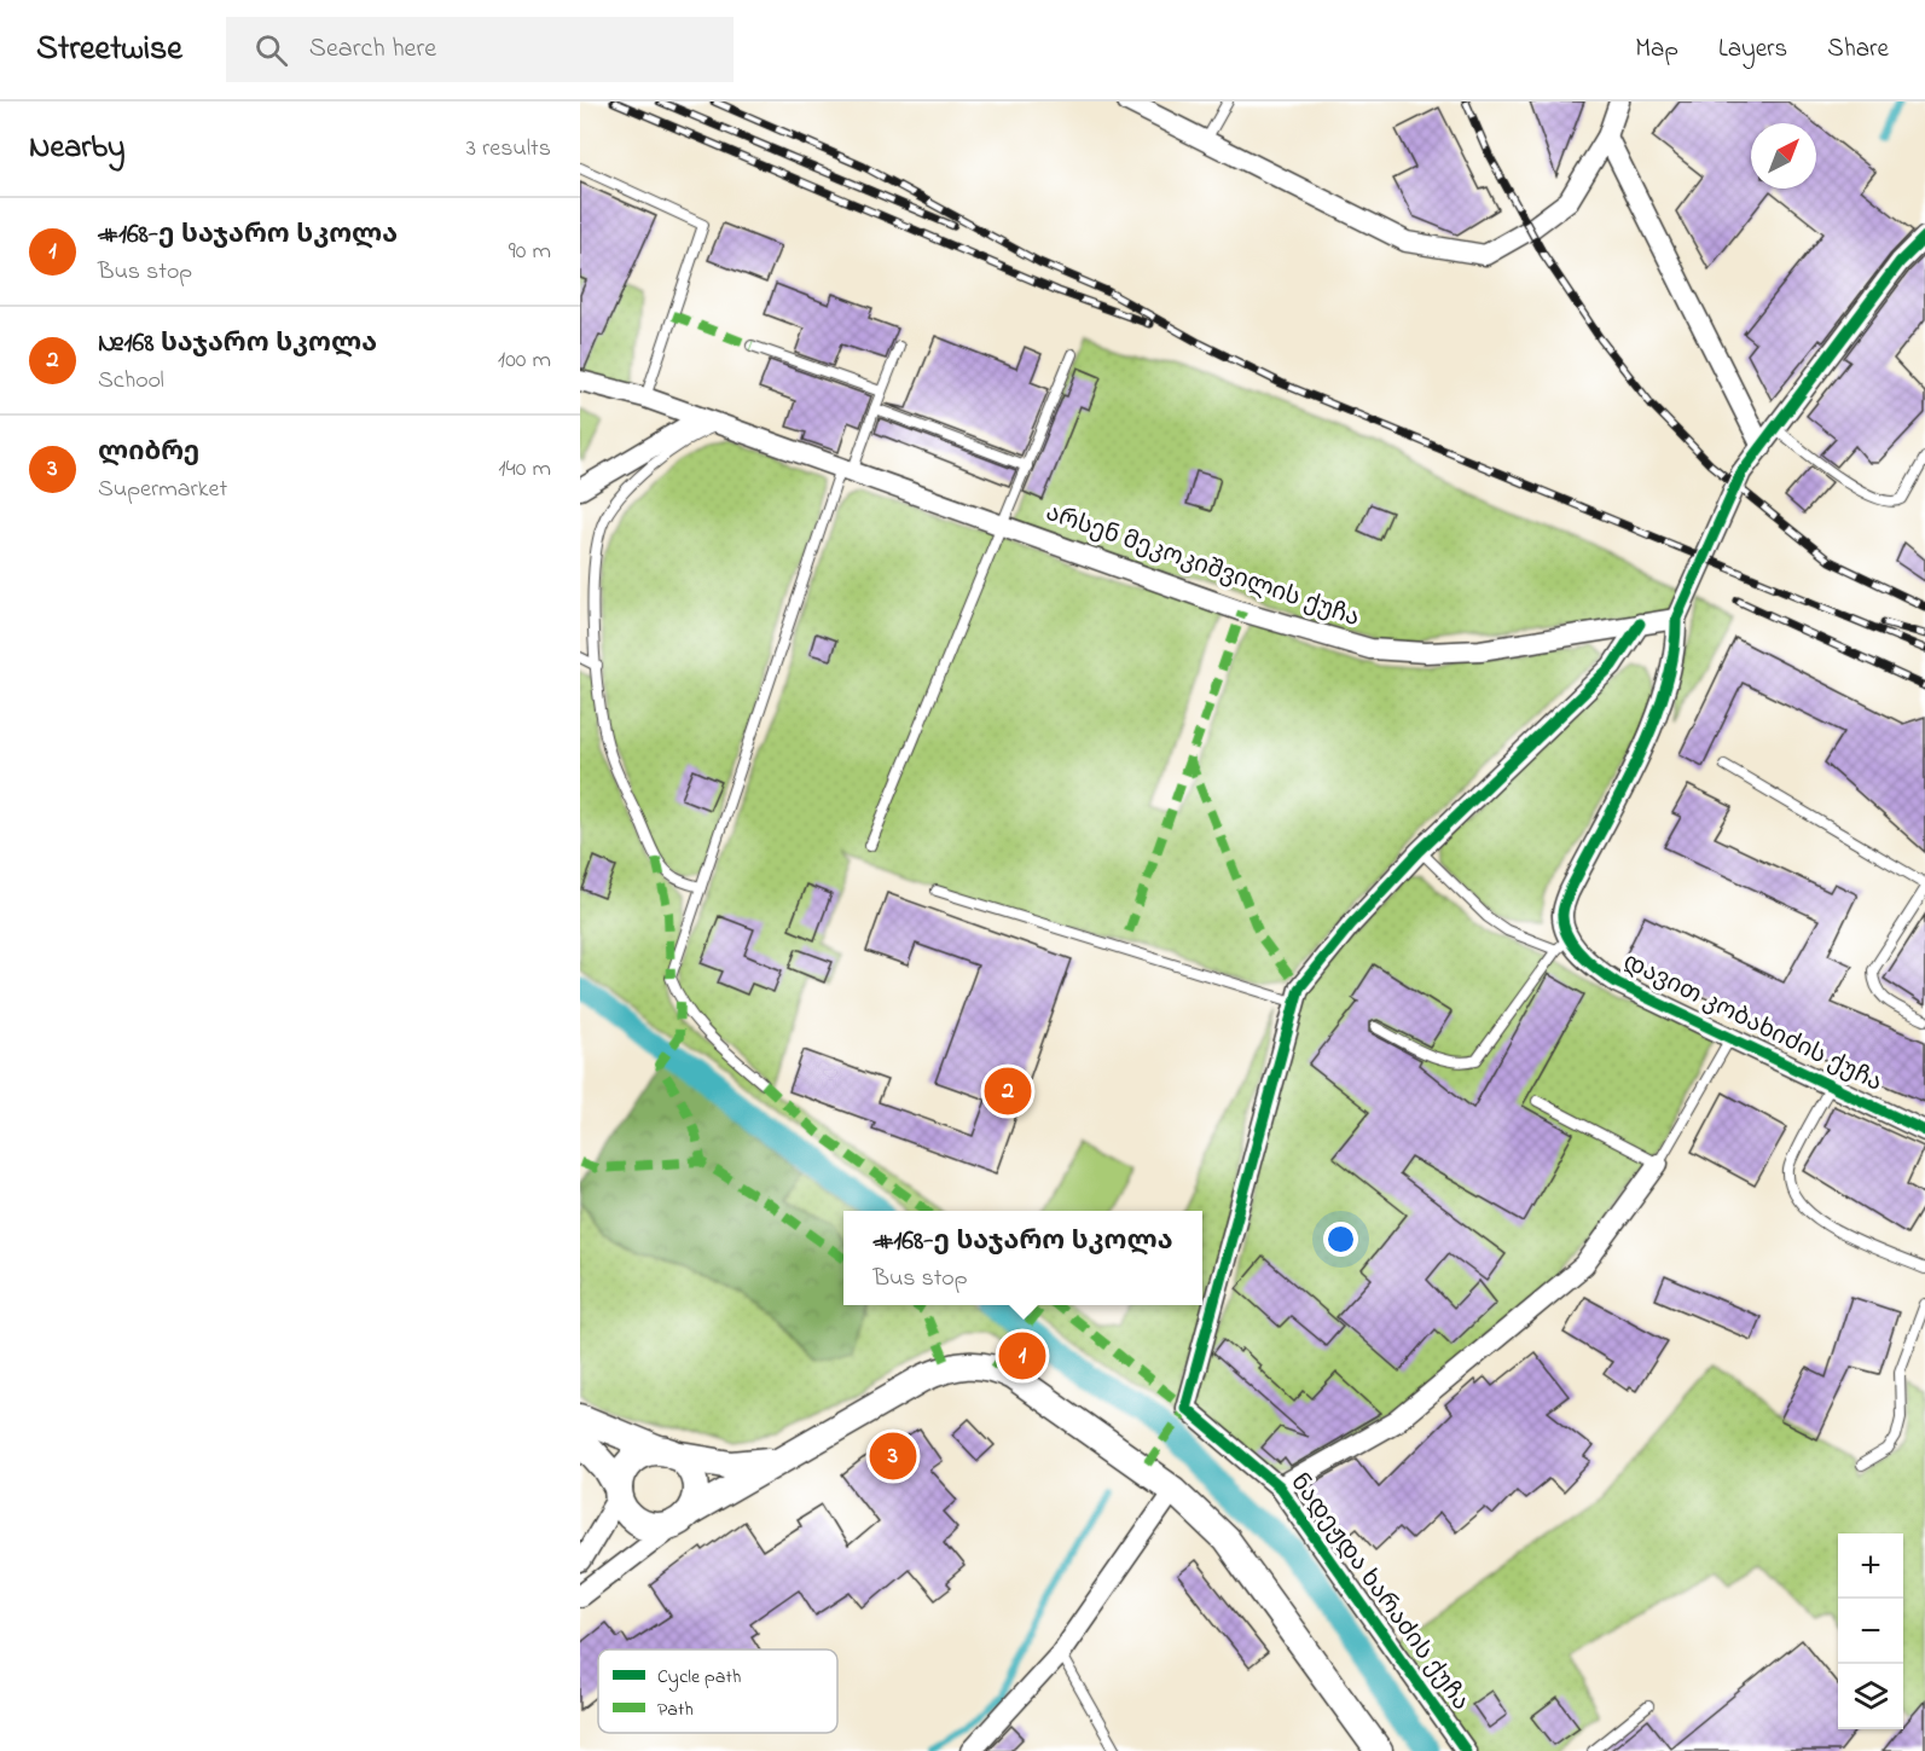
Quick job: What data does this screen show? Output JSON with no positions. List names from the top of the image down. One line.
{"streets":{"street":["არსენ მეკოკიშვილის ქუჩა","დავით კობახიძის ქუჩა","ნადეჟდა ხარაძის ქუჩა"]},"crossings":[["არსენ მეკოკიშვილის ქუჩა","დავით კობახიძის ქუჩა"]],"legend":["Cycle path","Path"],"north":"top right","page":{"header":"Streetwise","search":"Search here","nav":["Map","Layers","Share"],"heading":["Nearby","3 results"],"list":[{"mark":"1","name":"#168-ე საჯარო სკოლა","note":"Bus stop","value":"90 m"},{"mark":"2","name":"№168 საჯარო სკოლა","note":"School","value":"100 m"},{"mark":"3","name":"ლიბრე","note":"Supermarket","value":"140 m"}],"pins":["2","1","3"],"popup":["#168-ე საჯარო სკოლა","Bus stop"],"map_buttons":["+","−"]}}
